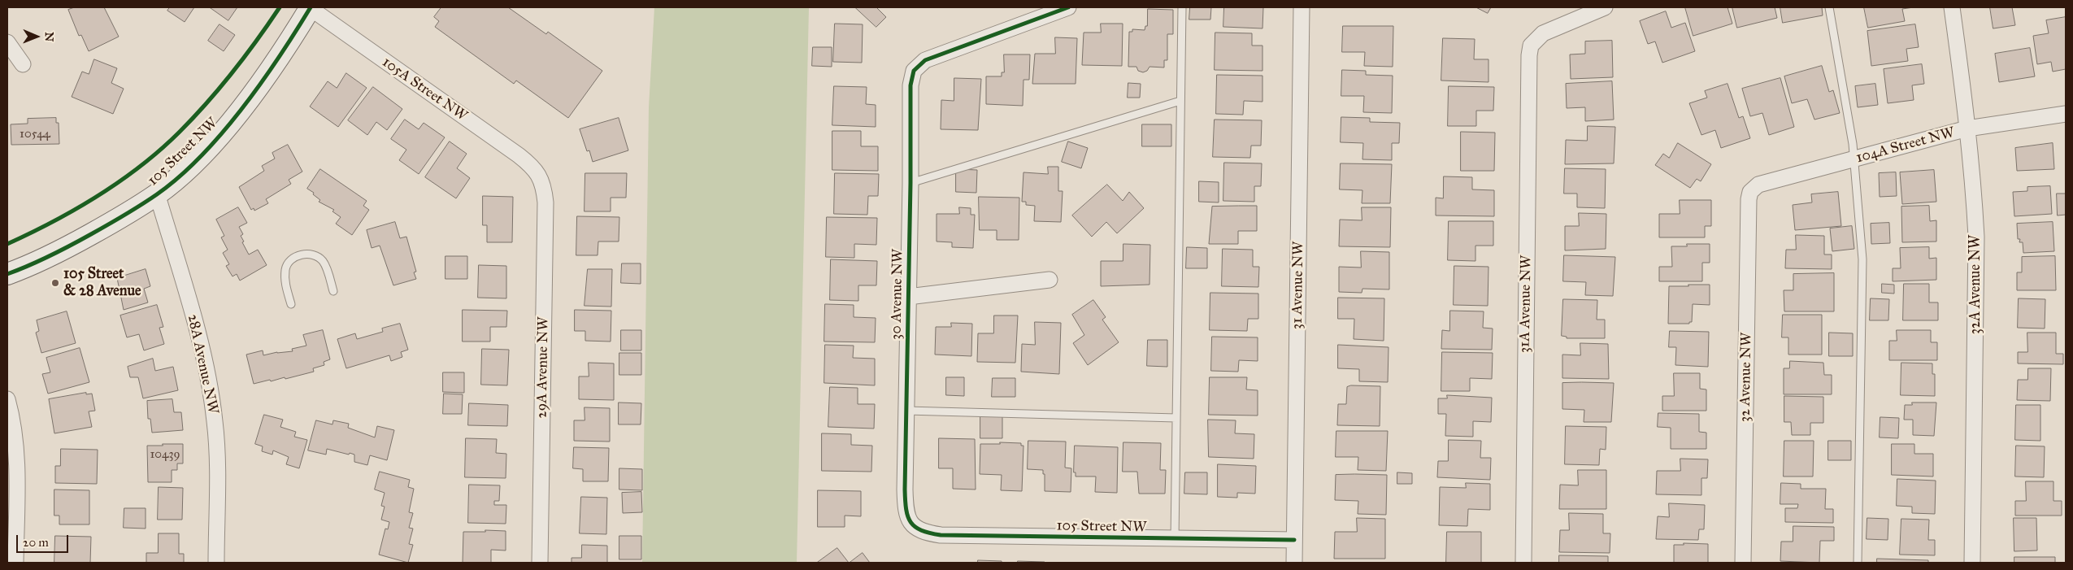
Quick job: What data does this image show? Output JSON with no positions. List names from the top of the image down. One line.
{"streets":{"street":["105A Street NW","104A Street NW","105 Street NW","32A Avenue NW","31 Avenue NW","30 Avenue NW","31A Avenue NW","28A Avenue NW","29A Avenue NW","32 Avenue NW"]},"crossings":[["105A Street NW","105 Street NW"],["105A Street NW","29A Avenue NW"],["104A Street NW","32A Avenue NW"],["104A Street NW","32 Avenue NW"],["105 Street NW","31 Avenue NW"],["105 Street NW","30 Avenue NW"],["105 Street NW","28A Avenue NW"]],"places":["105 Street & 28 Avenue"],"house_numbers":["10544","10439"],"scale_bar":"20 m","north":"right"}
